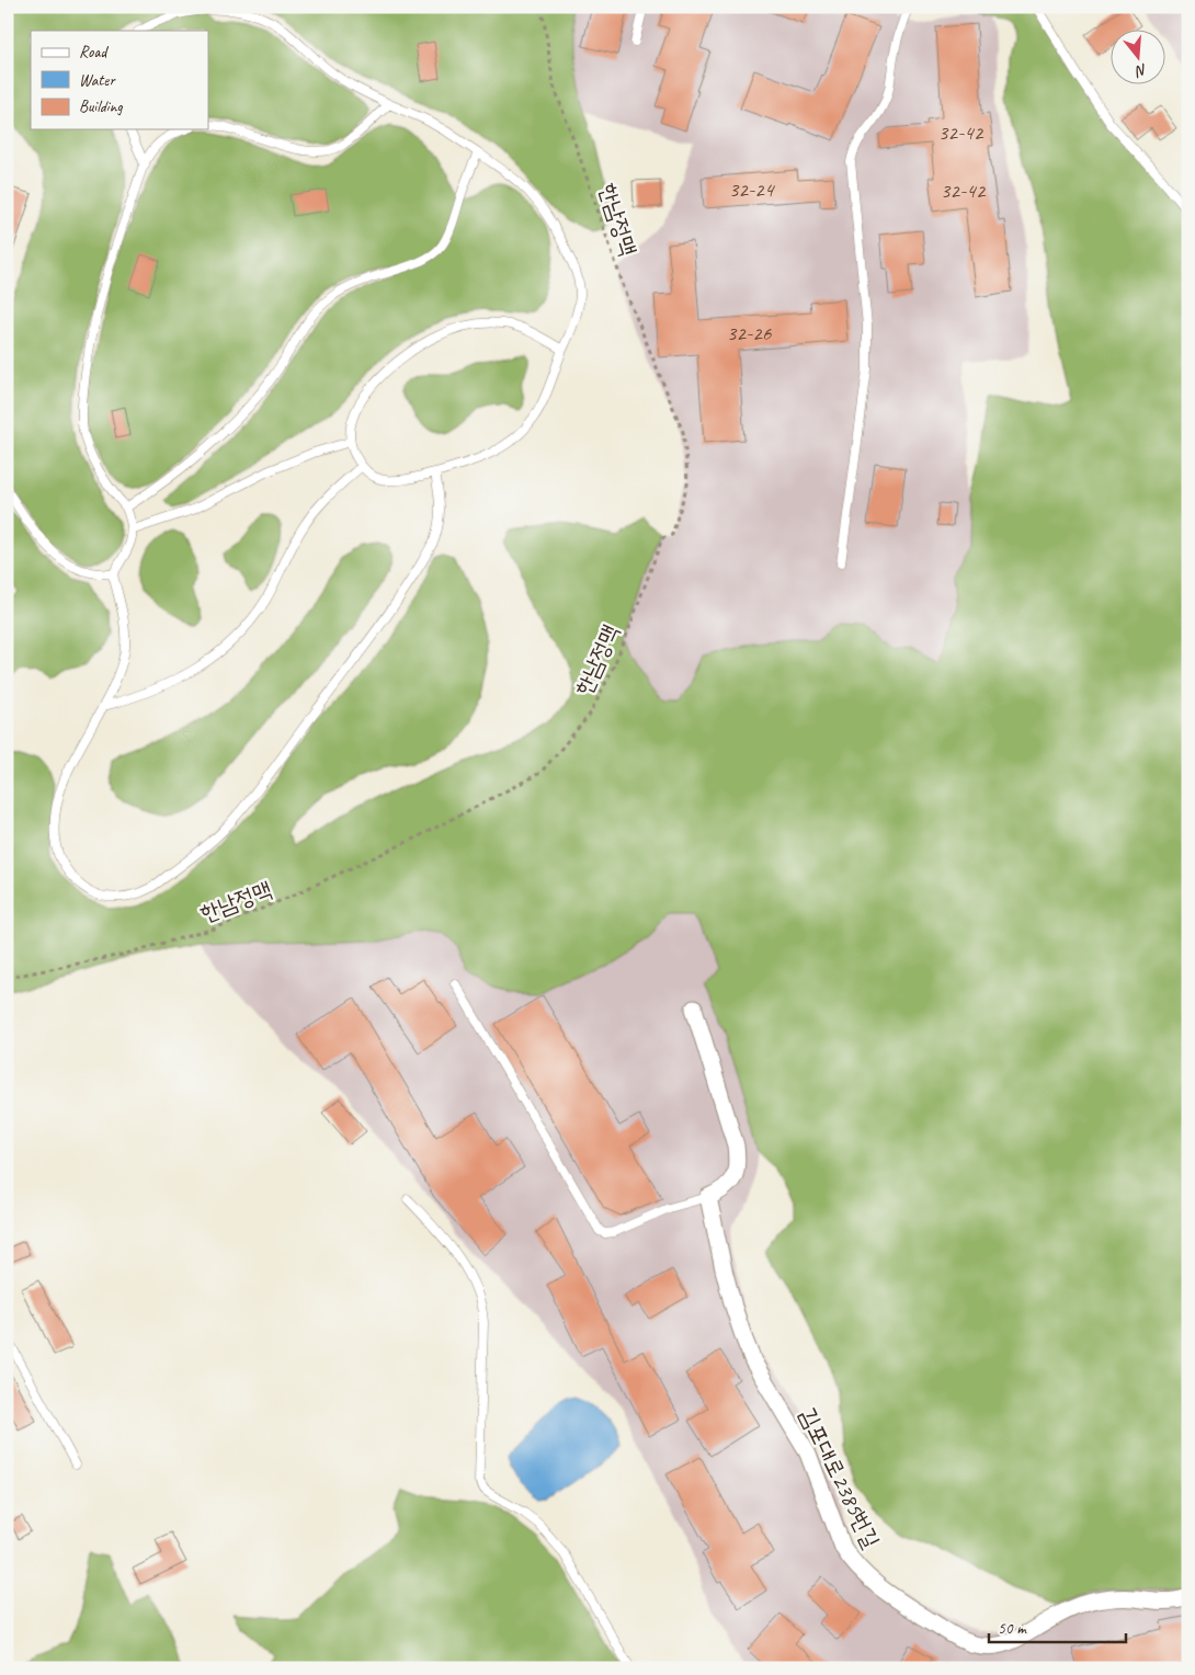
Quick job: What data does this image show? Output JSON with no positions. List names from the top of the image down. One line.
{"streets":{"street":["김포대로2385번길"],"path":["한남정맥"]},"house_numbers":["32-42","32-24","32-42","32-26"],"legend":["Road","Water","Building"],"scale_bar":"50 m","north":"bottom"}
